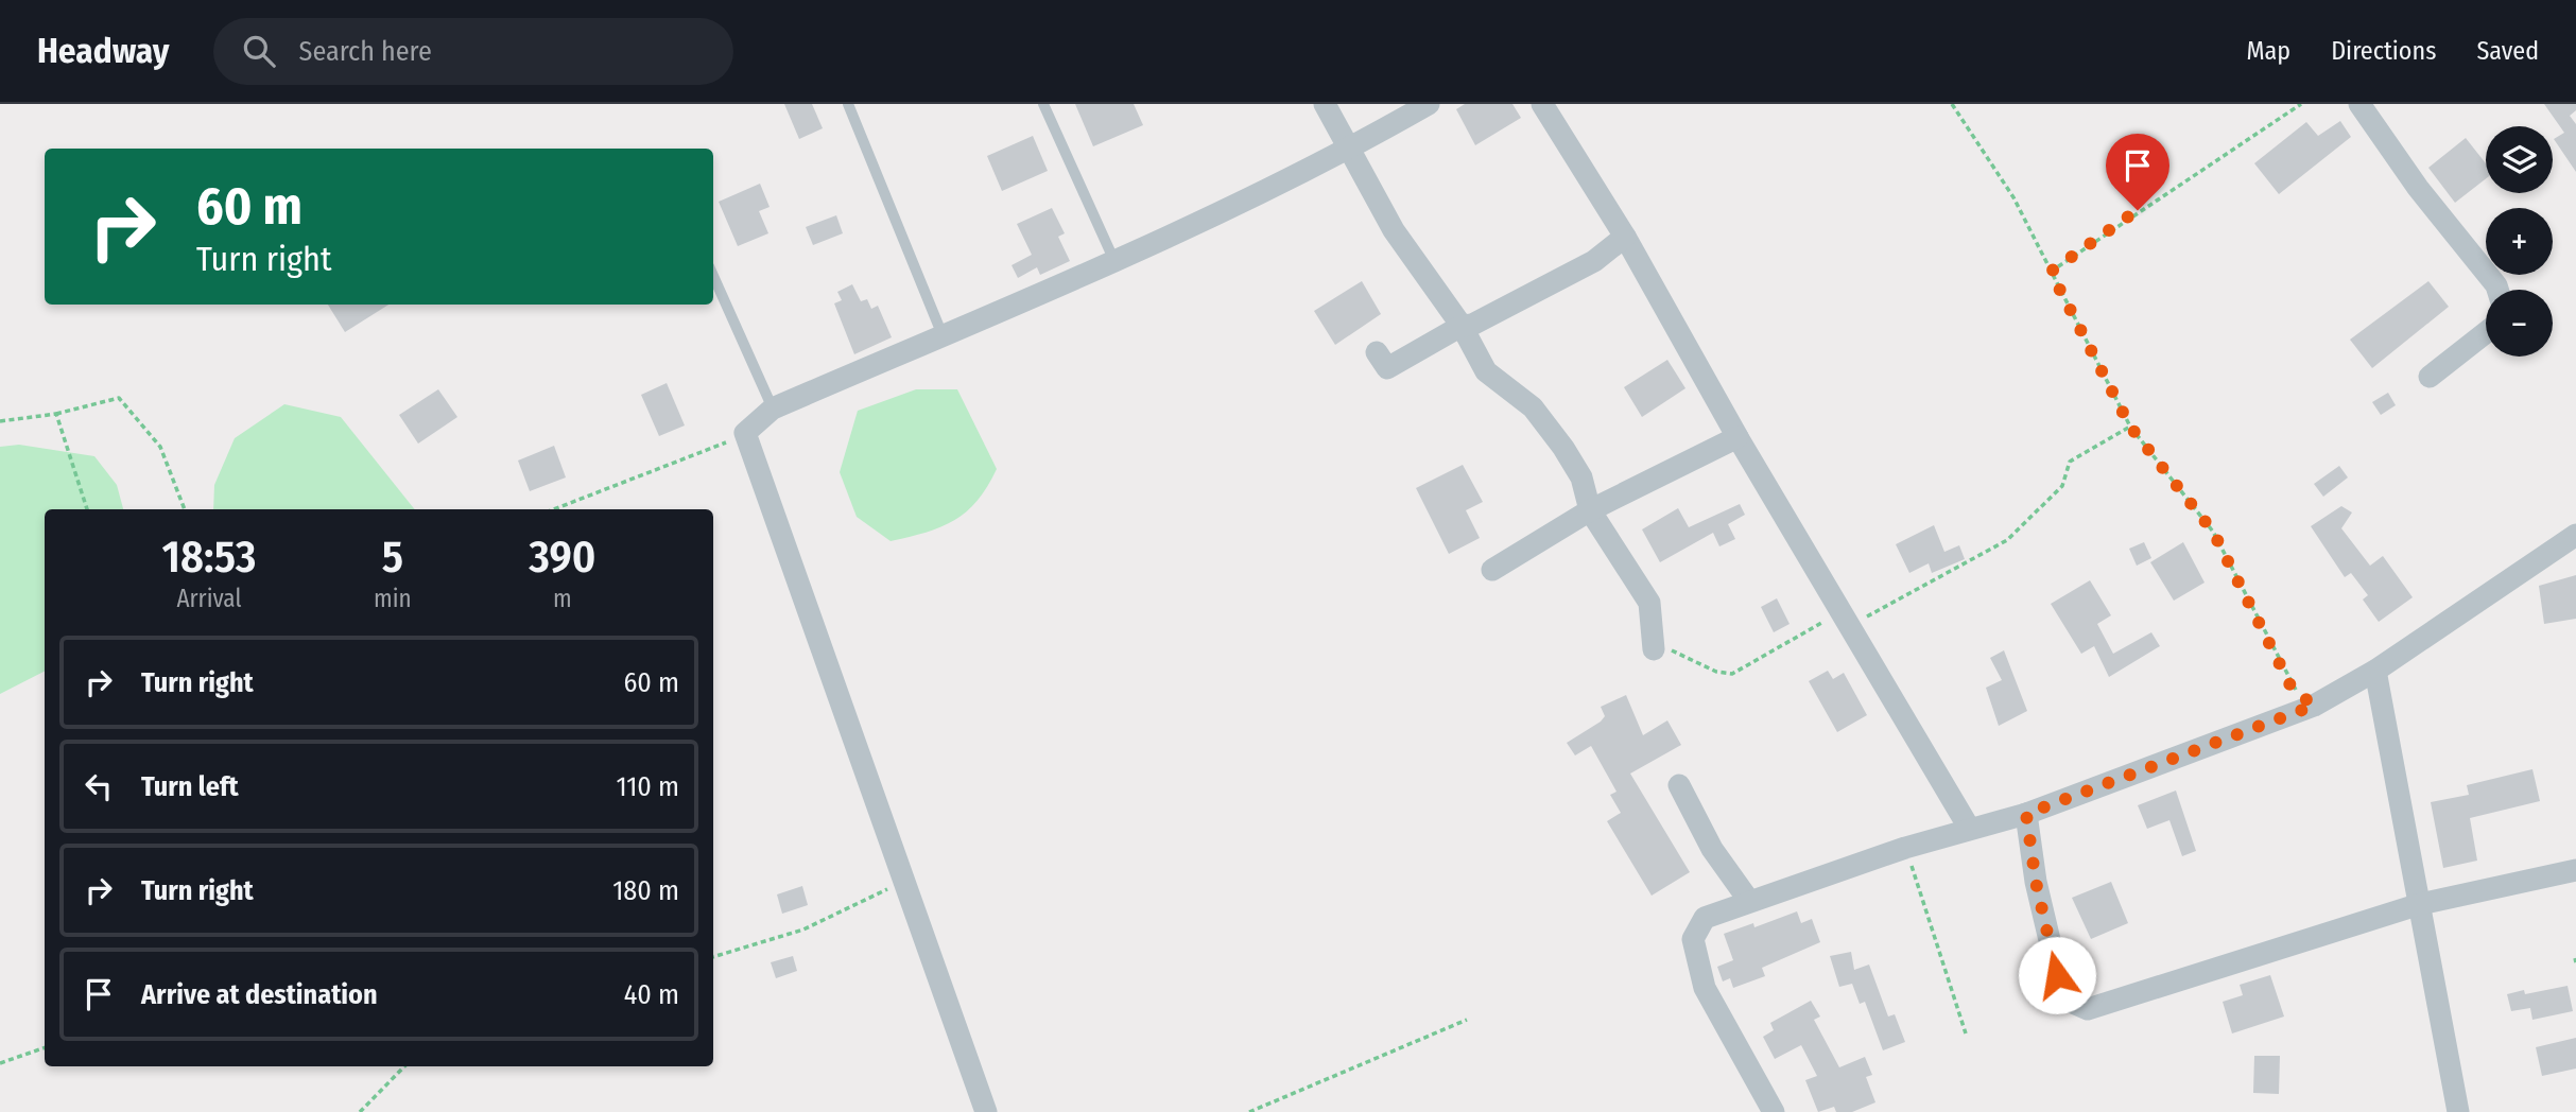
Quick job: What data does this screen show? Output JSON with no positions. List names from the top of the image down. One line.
{"page":{"header":"Headway","search":"Search here","nav":["Map","Directions","Saved"],"map_buttons":["+","−"],"turn":["60 m","Turn right"],"eta":["18:53","Arrival","5","min","390","m"],"list":[{"name":"Turn right","value":"60 m"},{"name":"Turn left","value":"110 m"},{"name":"Turn right","value":"180 m"},{"name":"Arrive at destination","value":"40 m"}]}}
